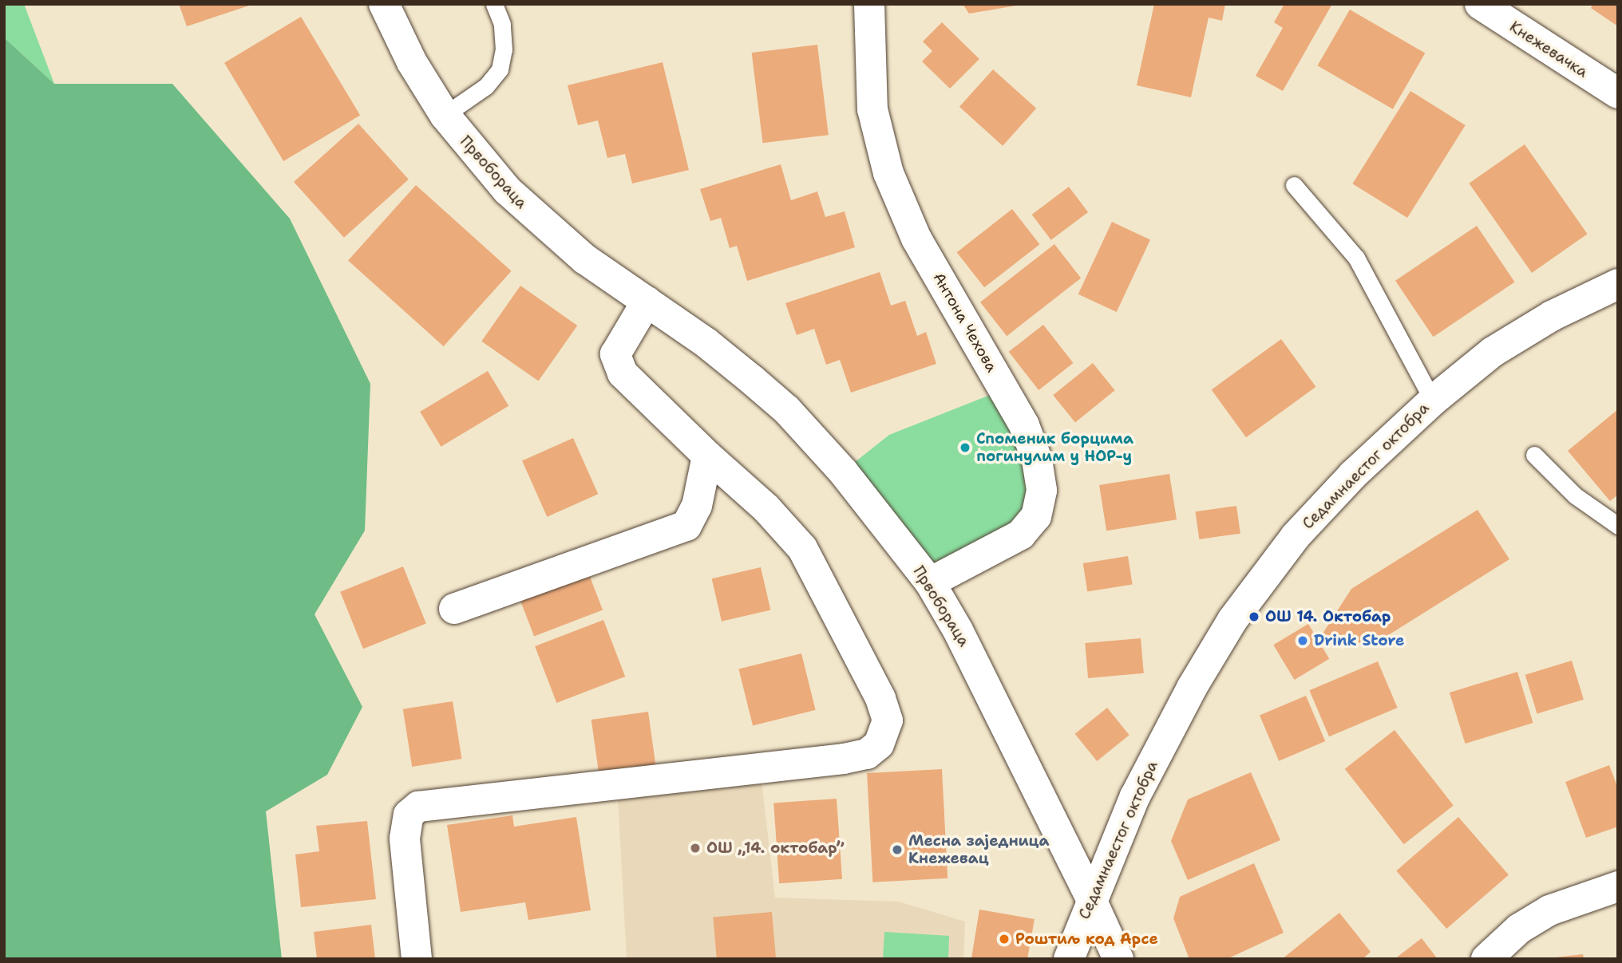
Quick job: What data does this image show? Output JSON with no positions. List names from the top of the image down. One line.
{"streets":{"street":["Кнежевачка","Првобораца","Антона Чехова","Седамнаестог октобра"]},"crossings":[["Првобораца","Антона Чехова"],["Првобораца","Седамнаестог октобра"]],"places":["Споменик борцима погинулим у НОР-у","ОШ 14. Октобар","Drink Store","ОШ „14. октобар”","Месна заједница Кнежевац","Роштиљ код Арсе"]}
